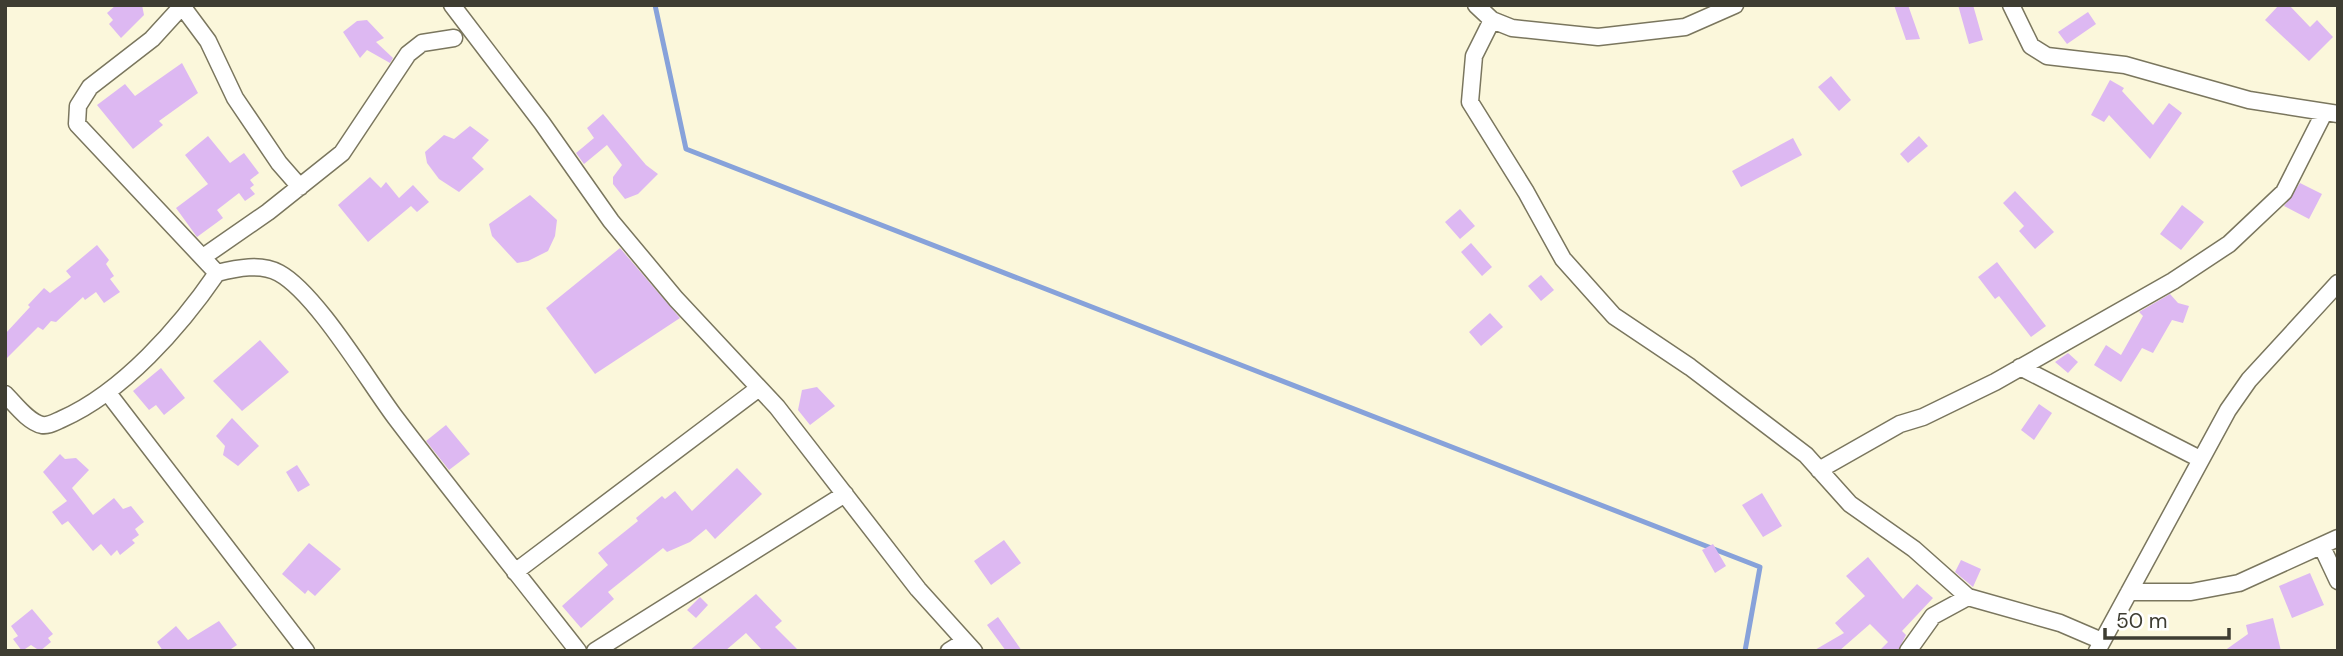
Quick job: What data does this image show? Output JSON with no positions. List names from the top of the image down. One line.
{"scale_bar":"50 m"}
